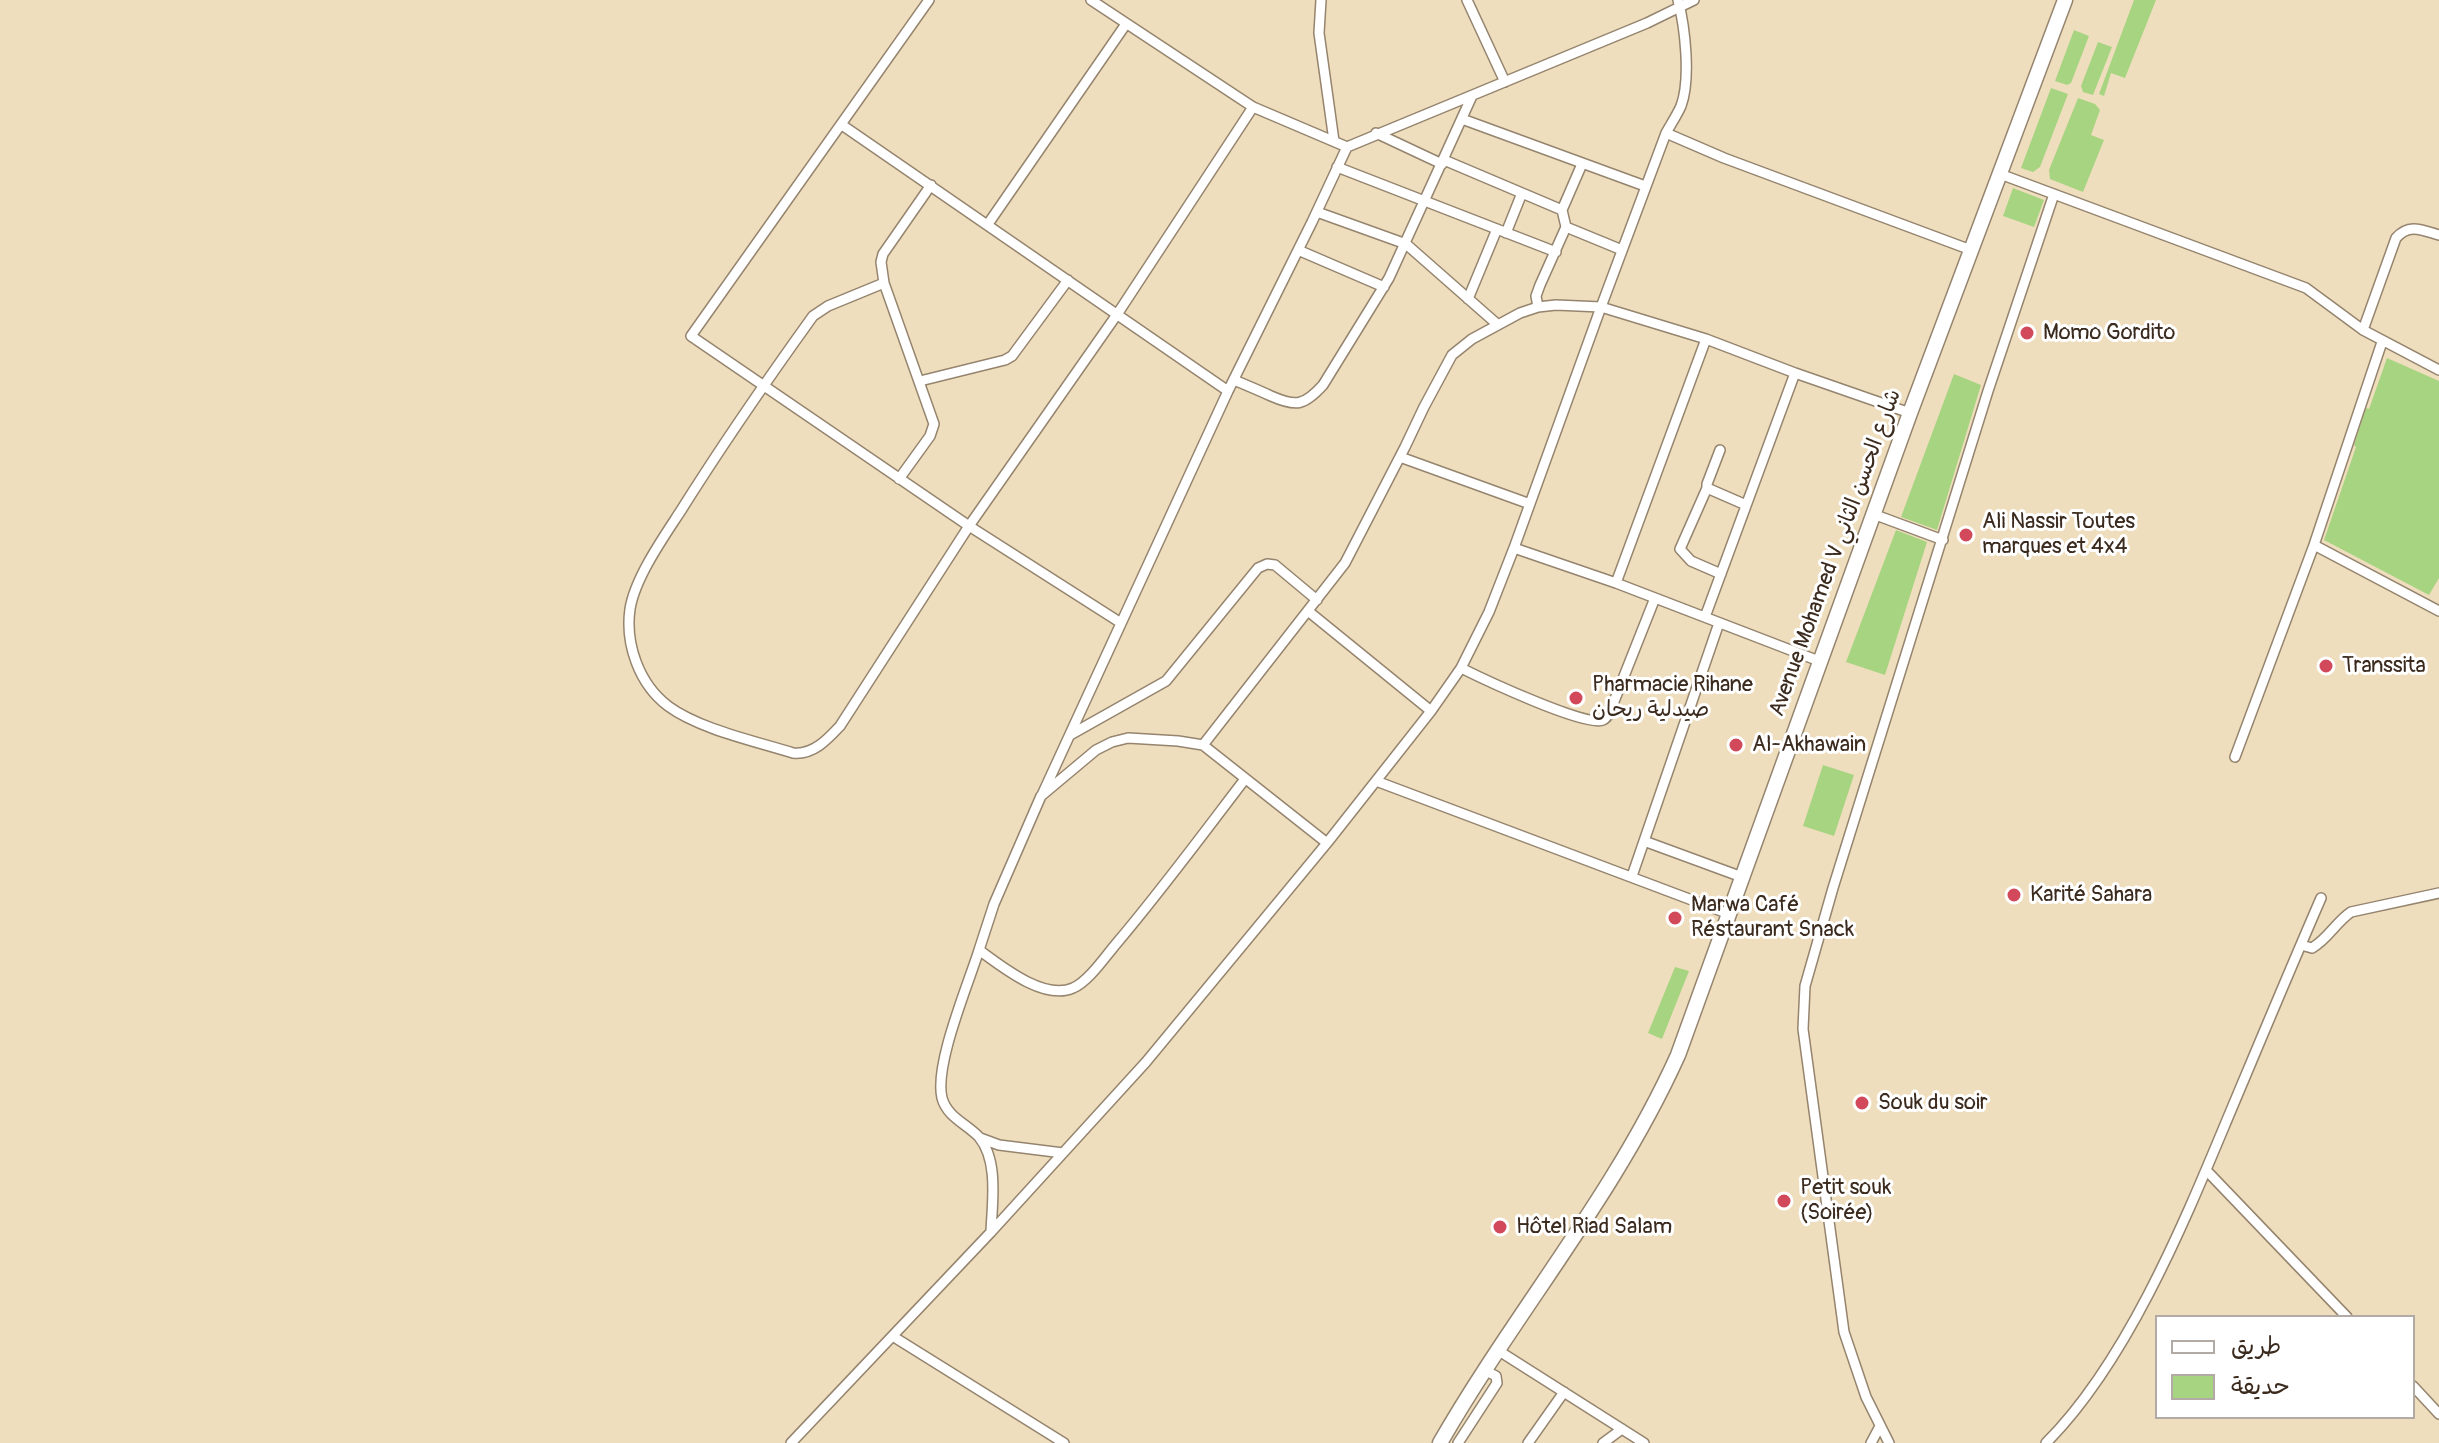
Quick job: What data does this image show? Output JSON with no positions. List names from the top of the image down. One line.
{"streets":{"main road":["Avenue Mohamed V شارع الحسن الثاني"]},"places":["Momo Gordito","Ali Nassir Toutes marques et 4x4","Transsita","Pharmacie Rihane صيدلية ريحان","Al-Akhawain","Karité Sahara","Marwa Café Réstaurant Snack","Souk du soir","Petit souk (Soirée)","Hôtel Riad Salam"],"legend":["طريق","حديقة"]}
